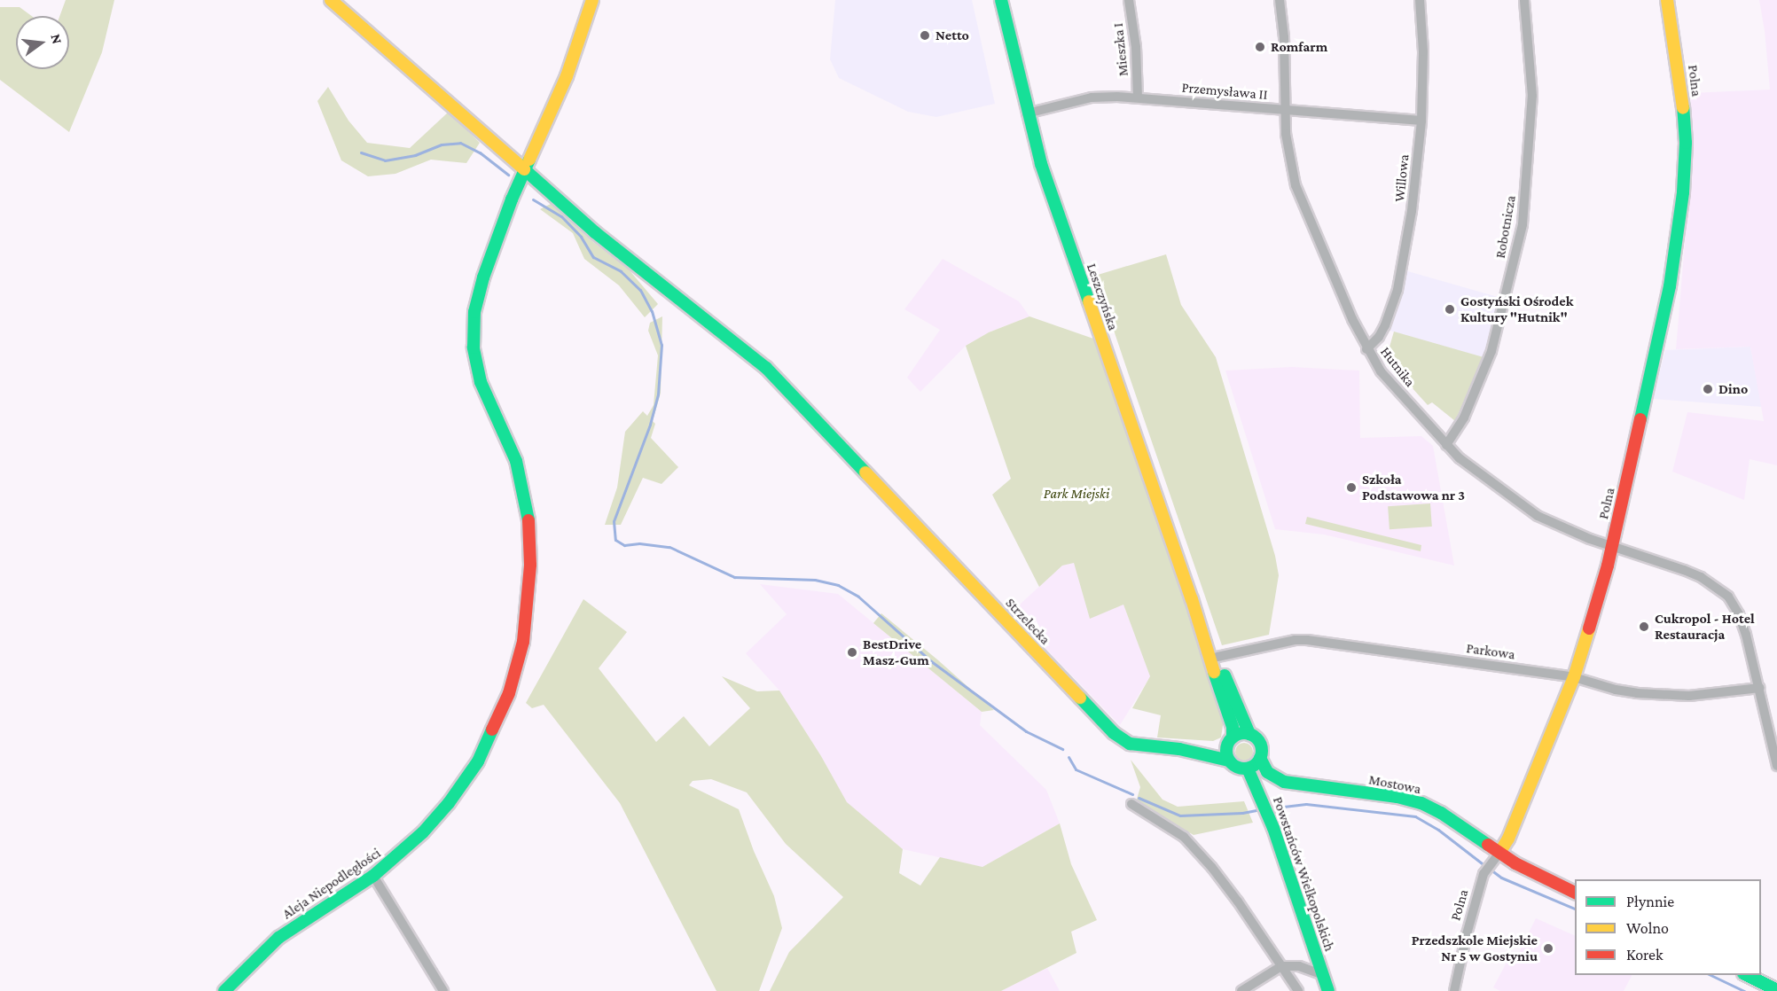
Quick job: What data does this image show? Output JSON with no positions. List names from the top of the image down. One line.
{"streets":{"street":["Mieszka I","Polna","Przemysława II","Willowa","Robotnicza","Leszczyńska","Hutnika","Strzelecka","Parkowa","Mostowa","Powstańców Wielkopolskich","Aleja Niepodległości"]},"crossings":[["Mieszka I","Przemysława II"],["Polna","Hutnika"],["Polna","Parkowa"],["Polna","Mostowa"],["Przemysława II","Willowa"],["Przemysława II","Leszczyńska"],["Przemysława II","Hutnika"],["Willowa","Hutnika"],["Robotnicza","Hutnika"],["Leszczyńska","Strzelecka"],["Leszczyńska","Parkowa"],["Leszczyńska","Mostowa"],["Leszczyńska","Powstańców Wielkopolskich"],["Hutnika","Parkowa"],["Strzelecka","Mostowa"],["Strzelecka","Powstańców Wielkopolskich"],["Strzelecka","Aleja Niepodległości"],["Mostowa","Powstańców Wielkopolskich"]],"parks":["Park Miejski"],"places":["Netto","Romfarm","Gostyński Ośrodek Kultury \"Hutnik\"","Dino","Szkoła Podstawowa nr 3","Cukropol - Hotel Restauracja","BestDrive Masz-Gum","Przedszkole Miejskie Nr 5 w Gostyniu"],"legend":["Płynnie","Wolno","Korek"],"north":"right"}
